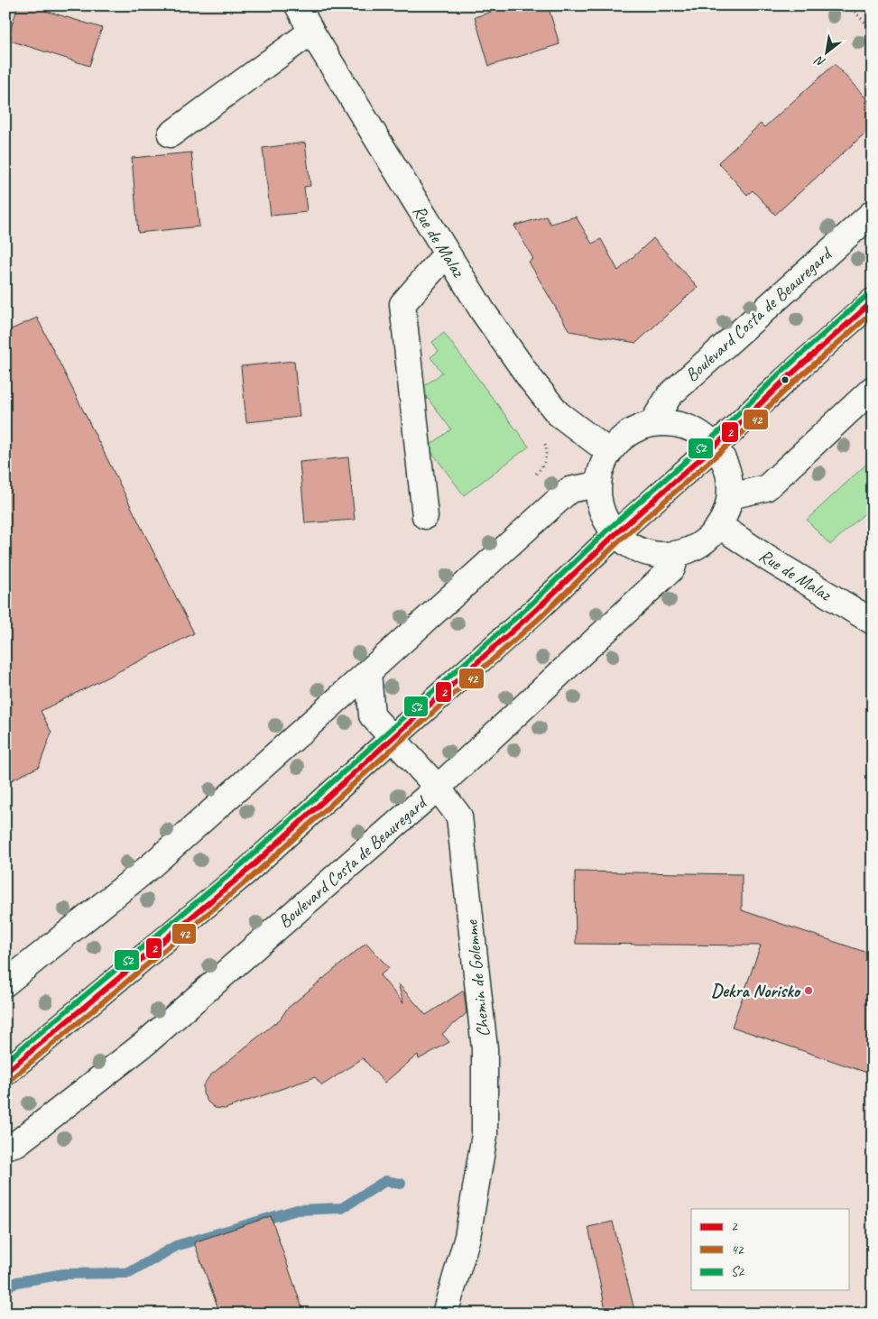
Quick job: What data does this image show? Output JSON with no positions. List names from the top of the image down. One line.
{"streets":{"street":["Rue de Malaz","Boulevard Costa de Beauregard","Chemin de Golemme"]},"crossings":[["Boulevard Costa de Beauregard","Chemin de Golemme"]],"places":["Dekra Norisko"],"lines":["transit line S2","transit line 2","transit line 42"],"legend":["2","42","S2"],"north":"bottom left"}
